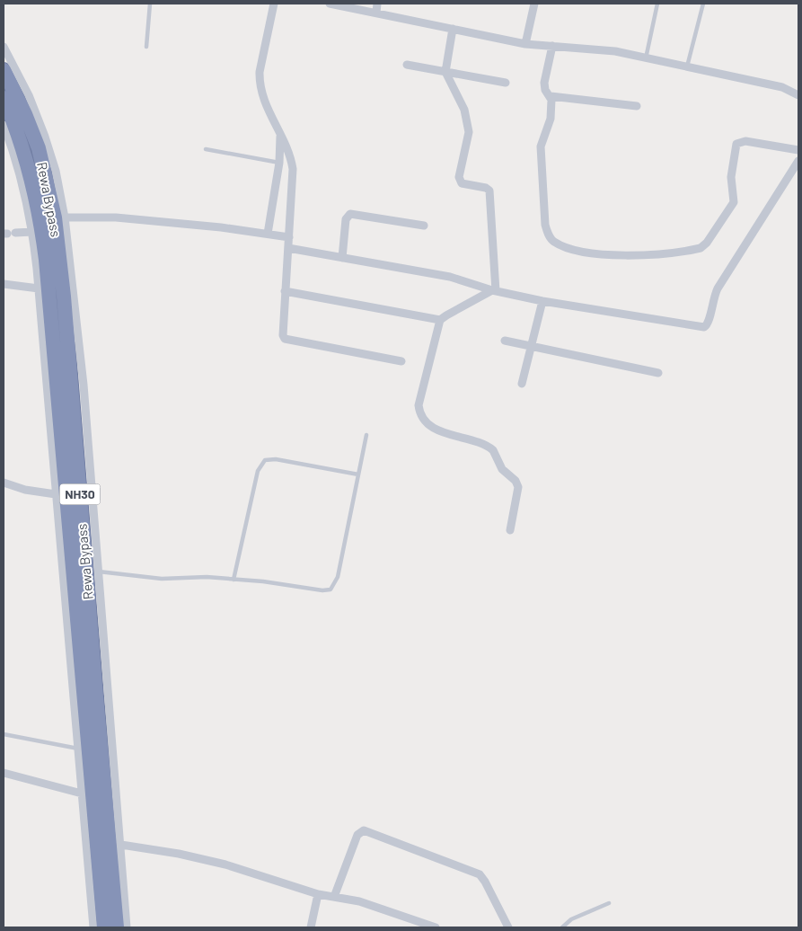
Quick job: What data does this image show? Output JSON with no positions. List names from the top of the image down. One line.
{"streets":{"highway":["Rewa Bypass","NH30"]}}
